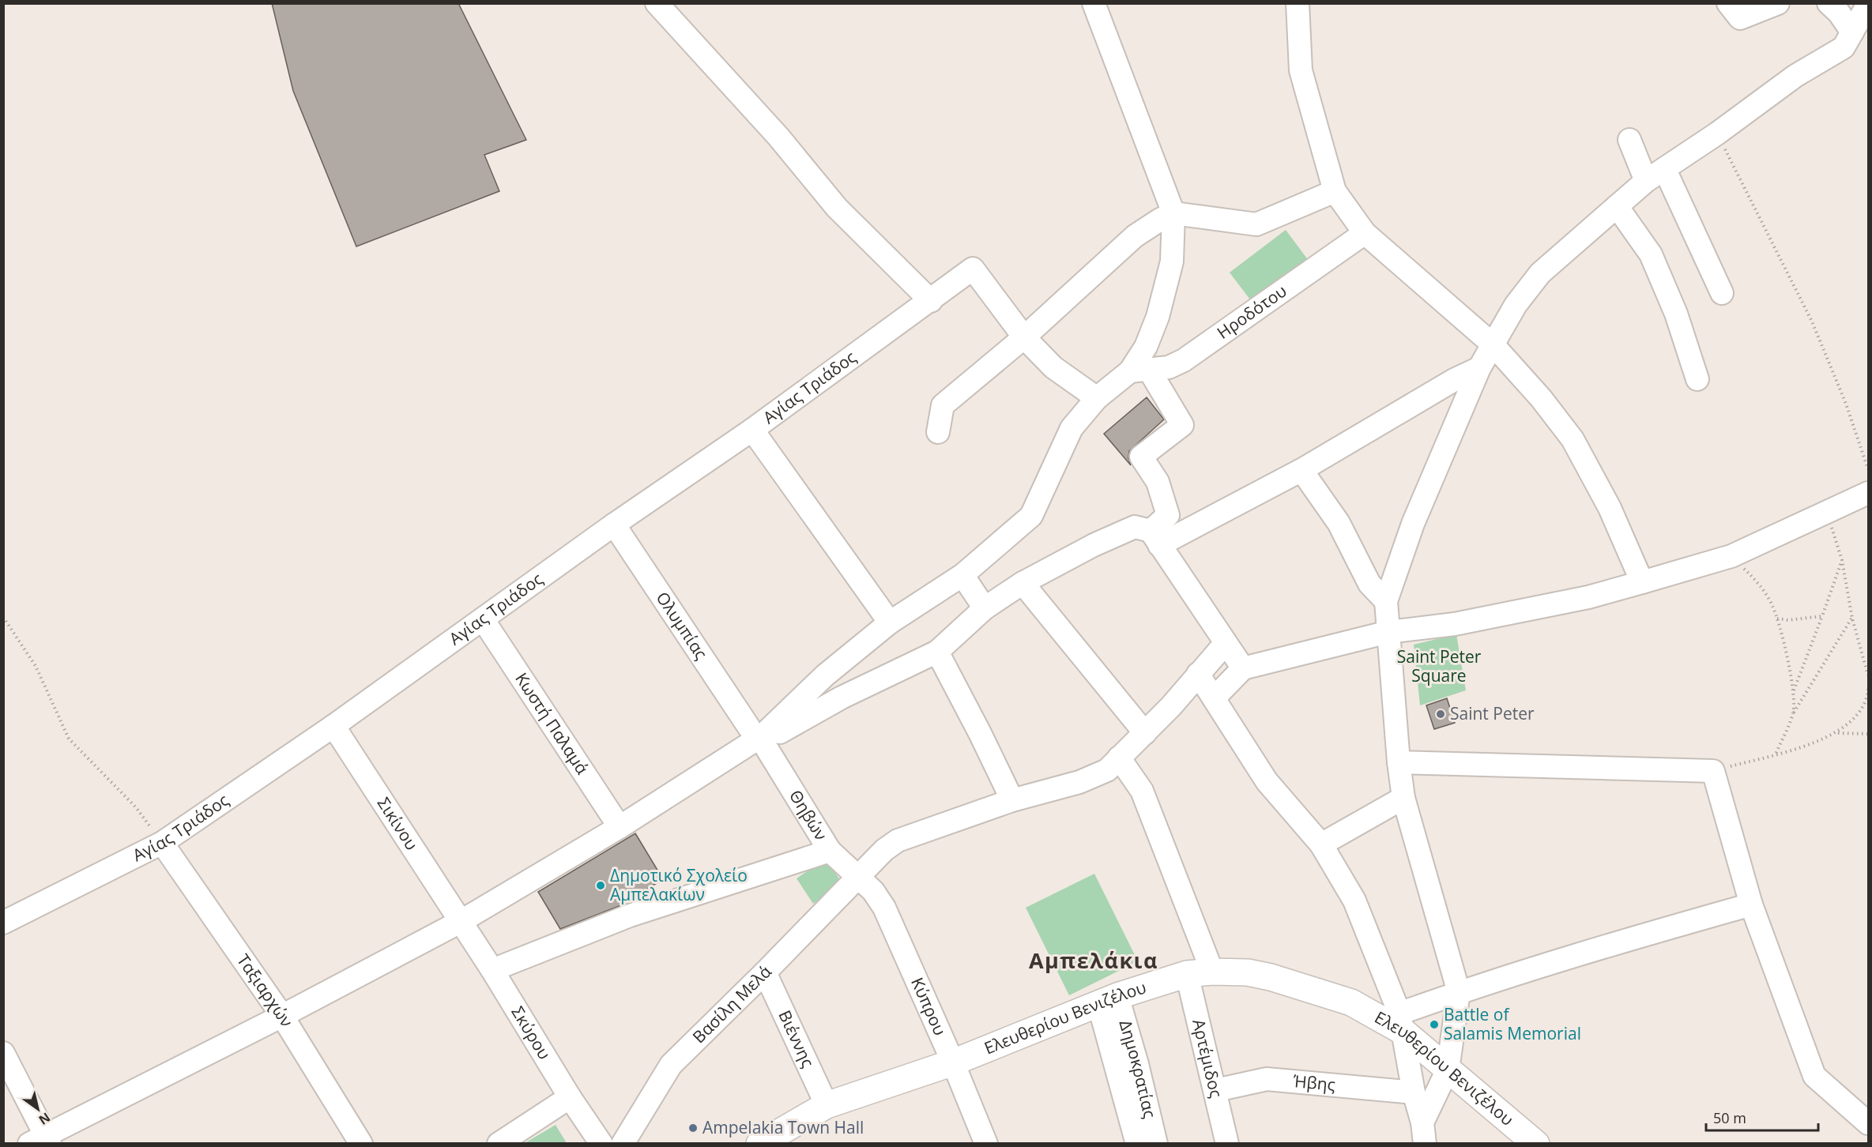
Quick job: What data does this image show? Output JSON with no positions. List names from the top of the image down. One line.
{"streets":{"main road":["Ελευθερίου Βενιζέλου"],"street":["Ηροδότου","Αγίας Τριάδος","Ολυμπίας","Κωστή Παλαμά","Θηβών","Σικίνου","Ταξιαρχών","Βασίλη Μελά","Κύπρου","Σκύρου","Βιέννης","Αρτέμιδος","Δημοκρατίας","Ήβης"]},"crossings":[["Αγίας Τριάδος","Ολυμπίας"],["Αγίας Τριάδος","Κωστή Παλαμά"],["Αγίας Τριάδος","Σικίνου"],["Αγίας Τριάδος","Ταξιαρχών"],["Θηβών","Βασίλη Μελά"],["Θηβών","Κύπρου"],["Σικίνου","Σκύρου"],["Βασίλη Μελά","Κύπρου"],["Βασίλη Μελά","Βιέννης"],["Κύπρου","Ελευθερίου Βενιζέλου"],["Ελευθερίου Βενιζέλου","Βιέννης"],["Ελευθερίου Βενιζέλου","Αρτέμιδος"],["Ελευθερίου Βενιζέλου","Δημοκρατίας"],["Αρτέμιδος","Ήβης"]],"districts":["Αμπελάκια"],"parks":["Saint Peter Square"],"places":["Saint Peter","Δημοτικό Σχολείο Αμπελακίων","Battle of Salamis Memorial","Ampelakia Town Hall"],"scale_bar":"50 m","north":"bottom right"}
